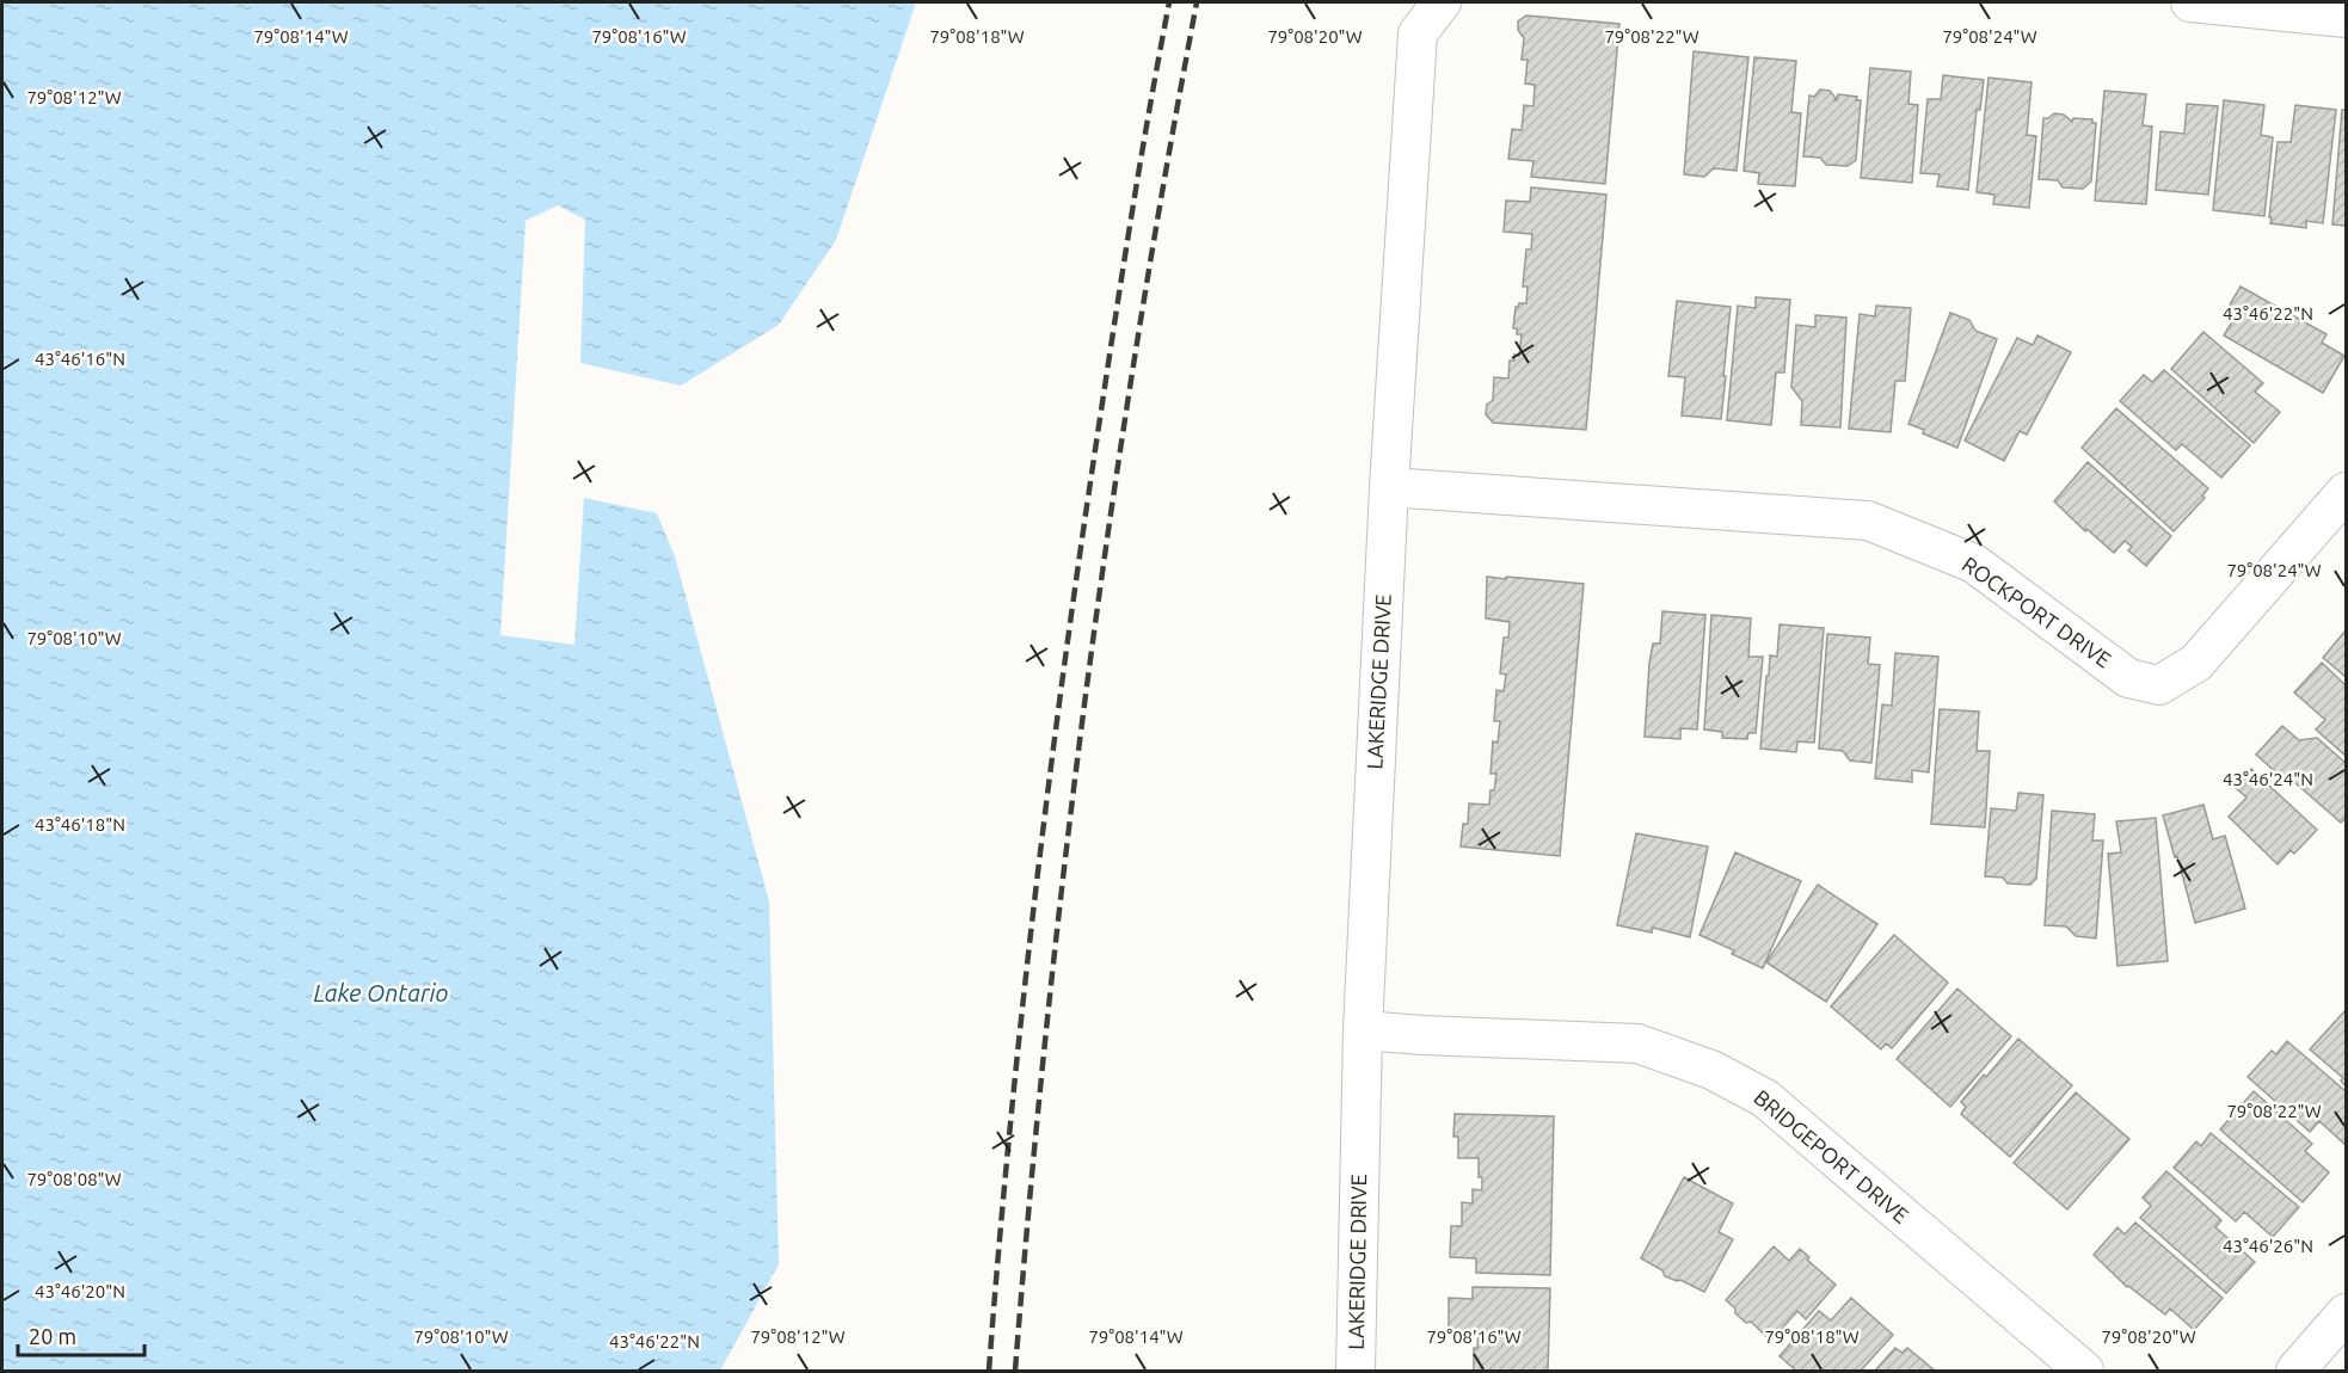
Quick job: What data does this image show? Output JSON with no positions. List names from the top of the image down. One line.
{"streets":{"street":["ROCKPORT DRIVE","LAKERIDGE DRIVE","BRIDGEPORT DRIVE"]},"crossings":[["ROCKPORT DRIVE","LAKERIDGE DRIVE"],["LAKERIDGE DRIVE","BRIDGEPORT DRIVE"]],"water":["Lake Ontario"],"scale_bar":"20 m","coordinates":["79°08'14\"W","79°08'16\"W","79°08'18\"W","79°08'20\"W","79°08'22\"W","79°08'24\"W","79°08'12\"W","43°46'22\"N","43°46'16\"N","79°08'10\"W","43°46'24\"N","43°46'18\"N","79°08'08\"W","43°46'26\"N","43°46'20\"N"]}
